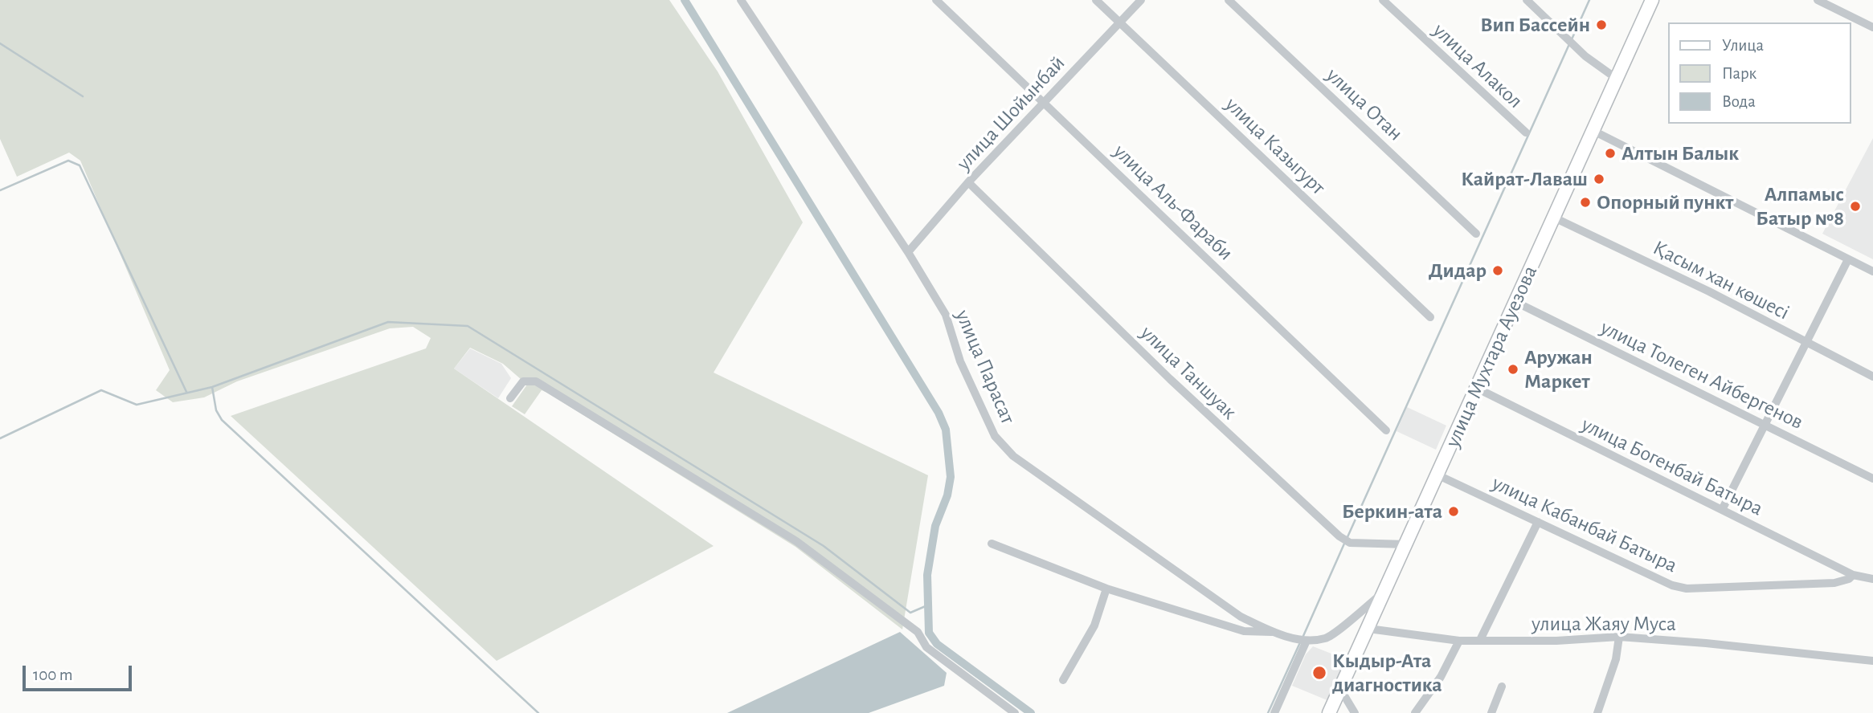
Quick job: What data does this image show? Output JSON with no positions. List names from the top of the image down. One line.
{"streets":{"main road":["улица Мухтара Ауезова"],"street":["улица Алакол","улица Отан","улица Шойынбай","улица Казыгурт","улица Аль-Фараби","Қасым хан көшесі","улица Парасат","улица Таншуак","улица Толеген Айбергенов","улица Богенбай Батыра","улица Кабанбай Батыра","улица Жаяу Муса"]},"crossings":[["улица Шойынбай","улица Казыгурт"],["улица Шойынбай","улица Аль-Фараби"],["улица Шойынбай","улица Парасат"],["улица Шойынбай","улица Таншуак"],["Қасым хан көшесі","улица Мухтара Ауезова"],["улица Мухтара Ауезова","улица Парасат"],["улица Мухтара Ауезова","улица Таншуак"],["улица Мухтара Ауезова","улица Толеген Айбергенов"],["улица Мухтара Ауезова","улица Богенбай Батыра"],["улица Мухтара Ауезова","улица Кабанбай Батыра"],["улица Мухтара Ауезова","улица Жаяу Муса"],["улица Богенбай Батыра","улица Кабанбай Батыра"]],"places":["Вип Бассейн","Алтын Балык","Кайрат-Лаваш","Опорный пункт","Алпамыс Батыр №8","Дидар","Аружан Маркет","Беркин-ата","Кыдыр-Ата диагностика"],"legend":["Улица","Парк","Вода"],"scale_bar":"100 m"}
